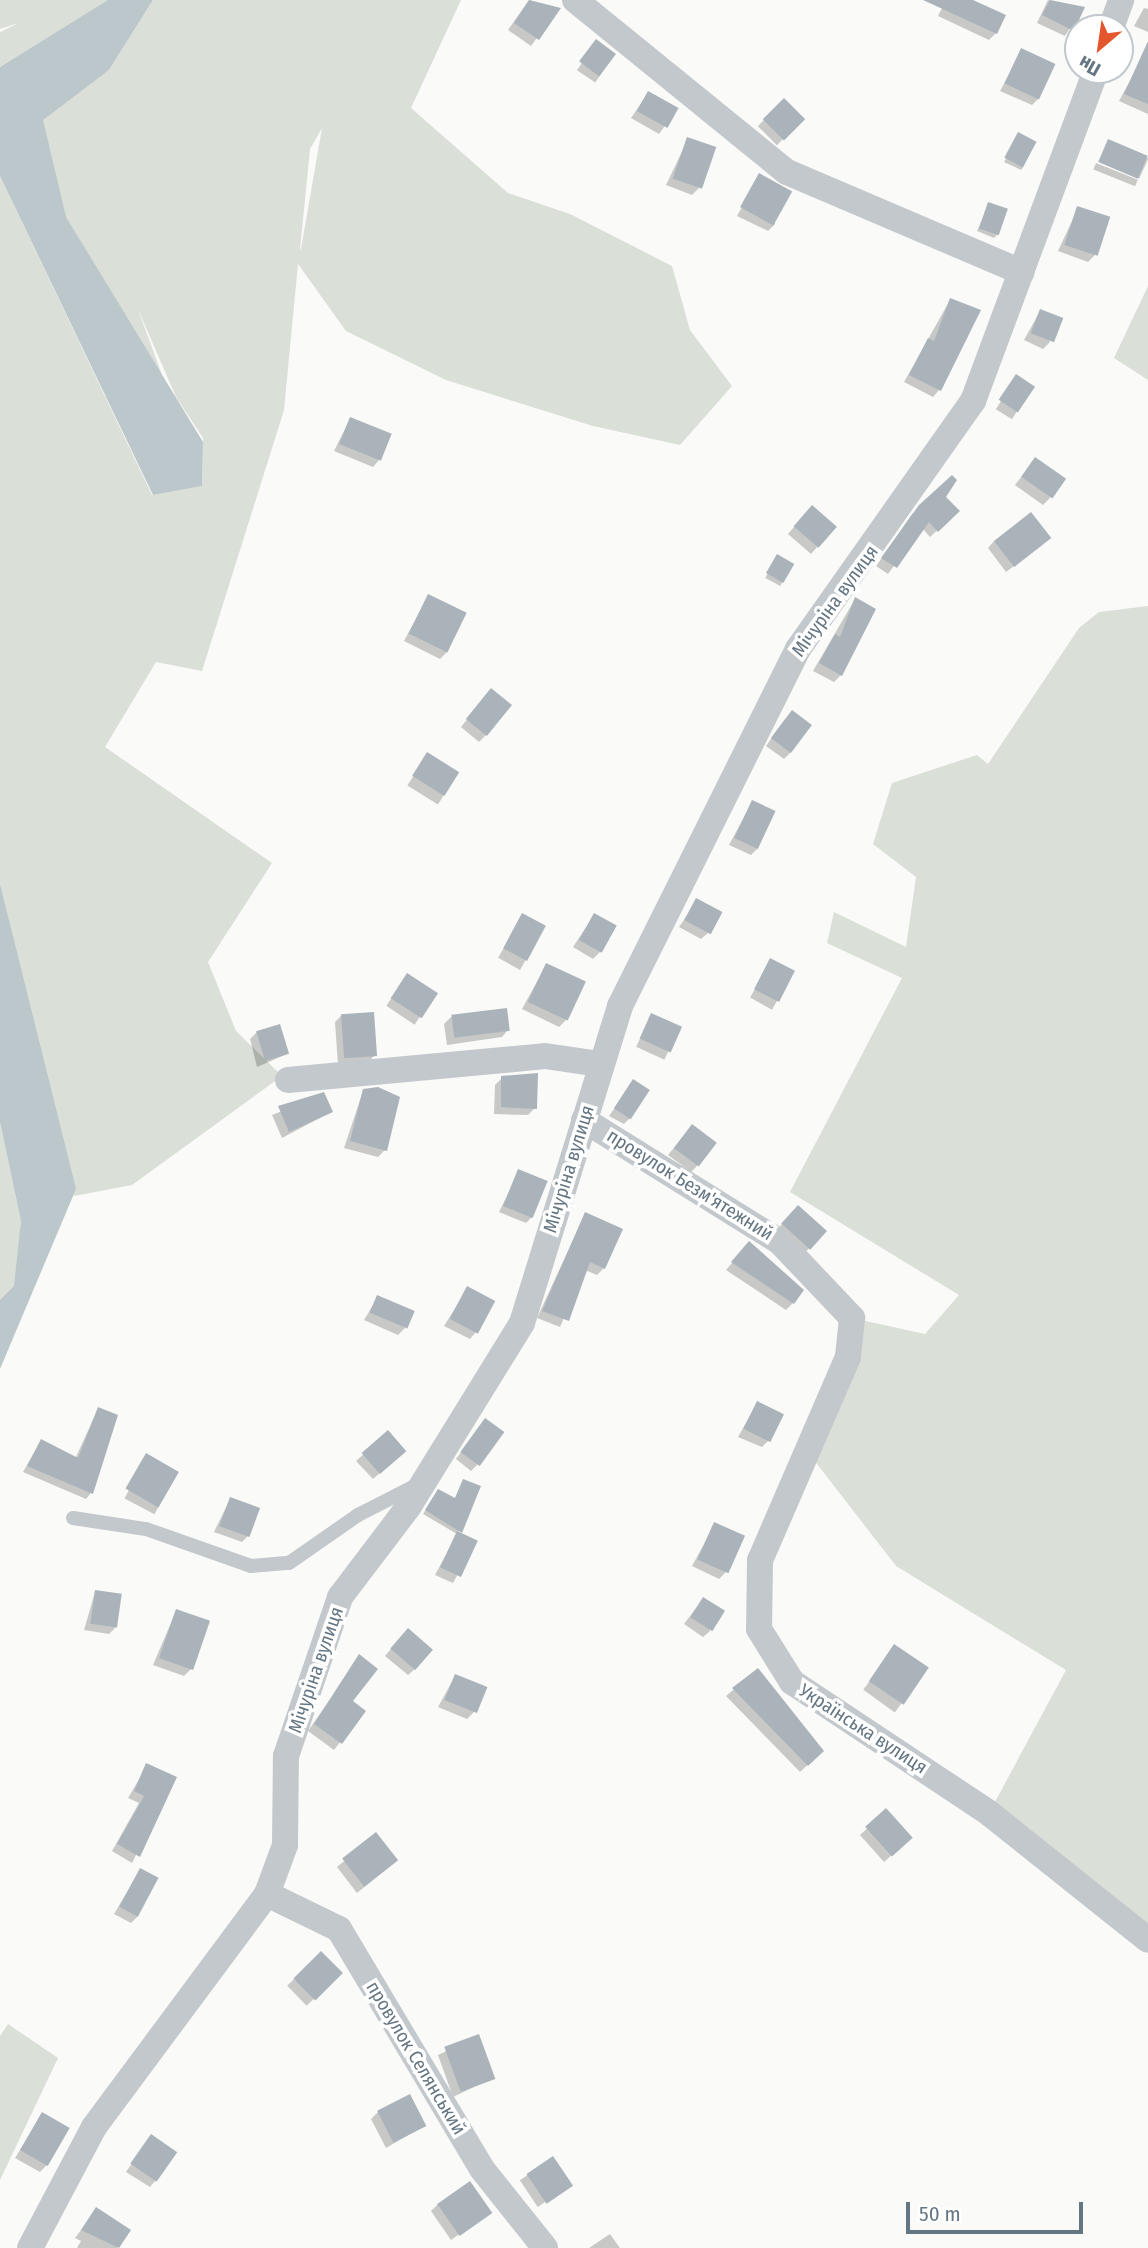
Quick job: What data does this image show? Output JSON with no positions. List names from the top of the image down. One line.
{"streets":{"street":["Мічуріна вулиця","провулок Безм'ятежний","Українська вулиця","провулок Селянський"]},"crossings":[["Мічуріна вулиця","провулок Безм'ятежний"],["Мічуріна вулиця","провулок Селянський"],["провулок Безм'ятежний","Українська вулиця"]],"scale_bar":"50 m","north":"bottom left"}
